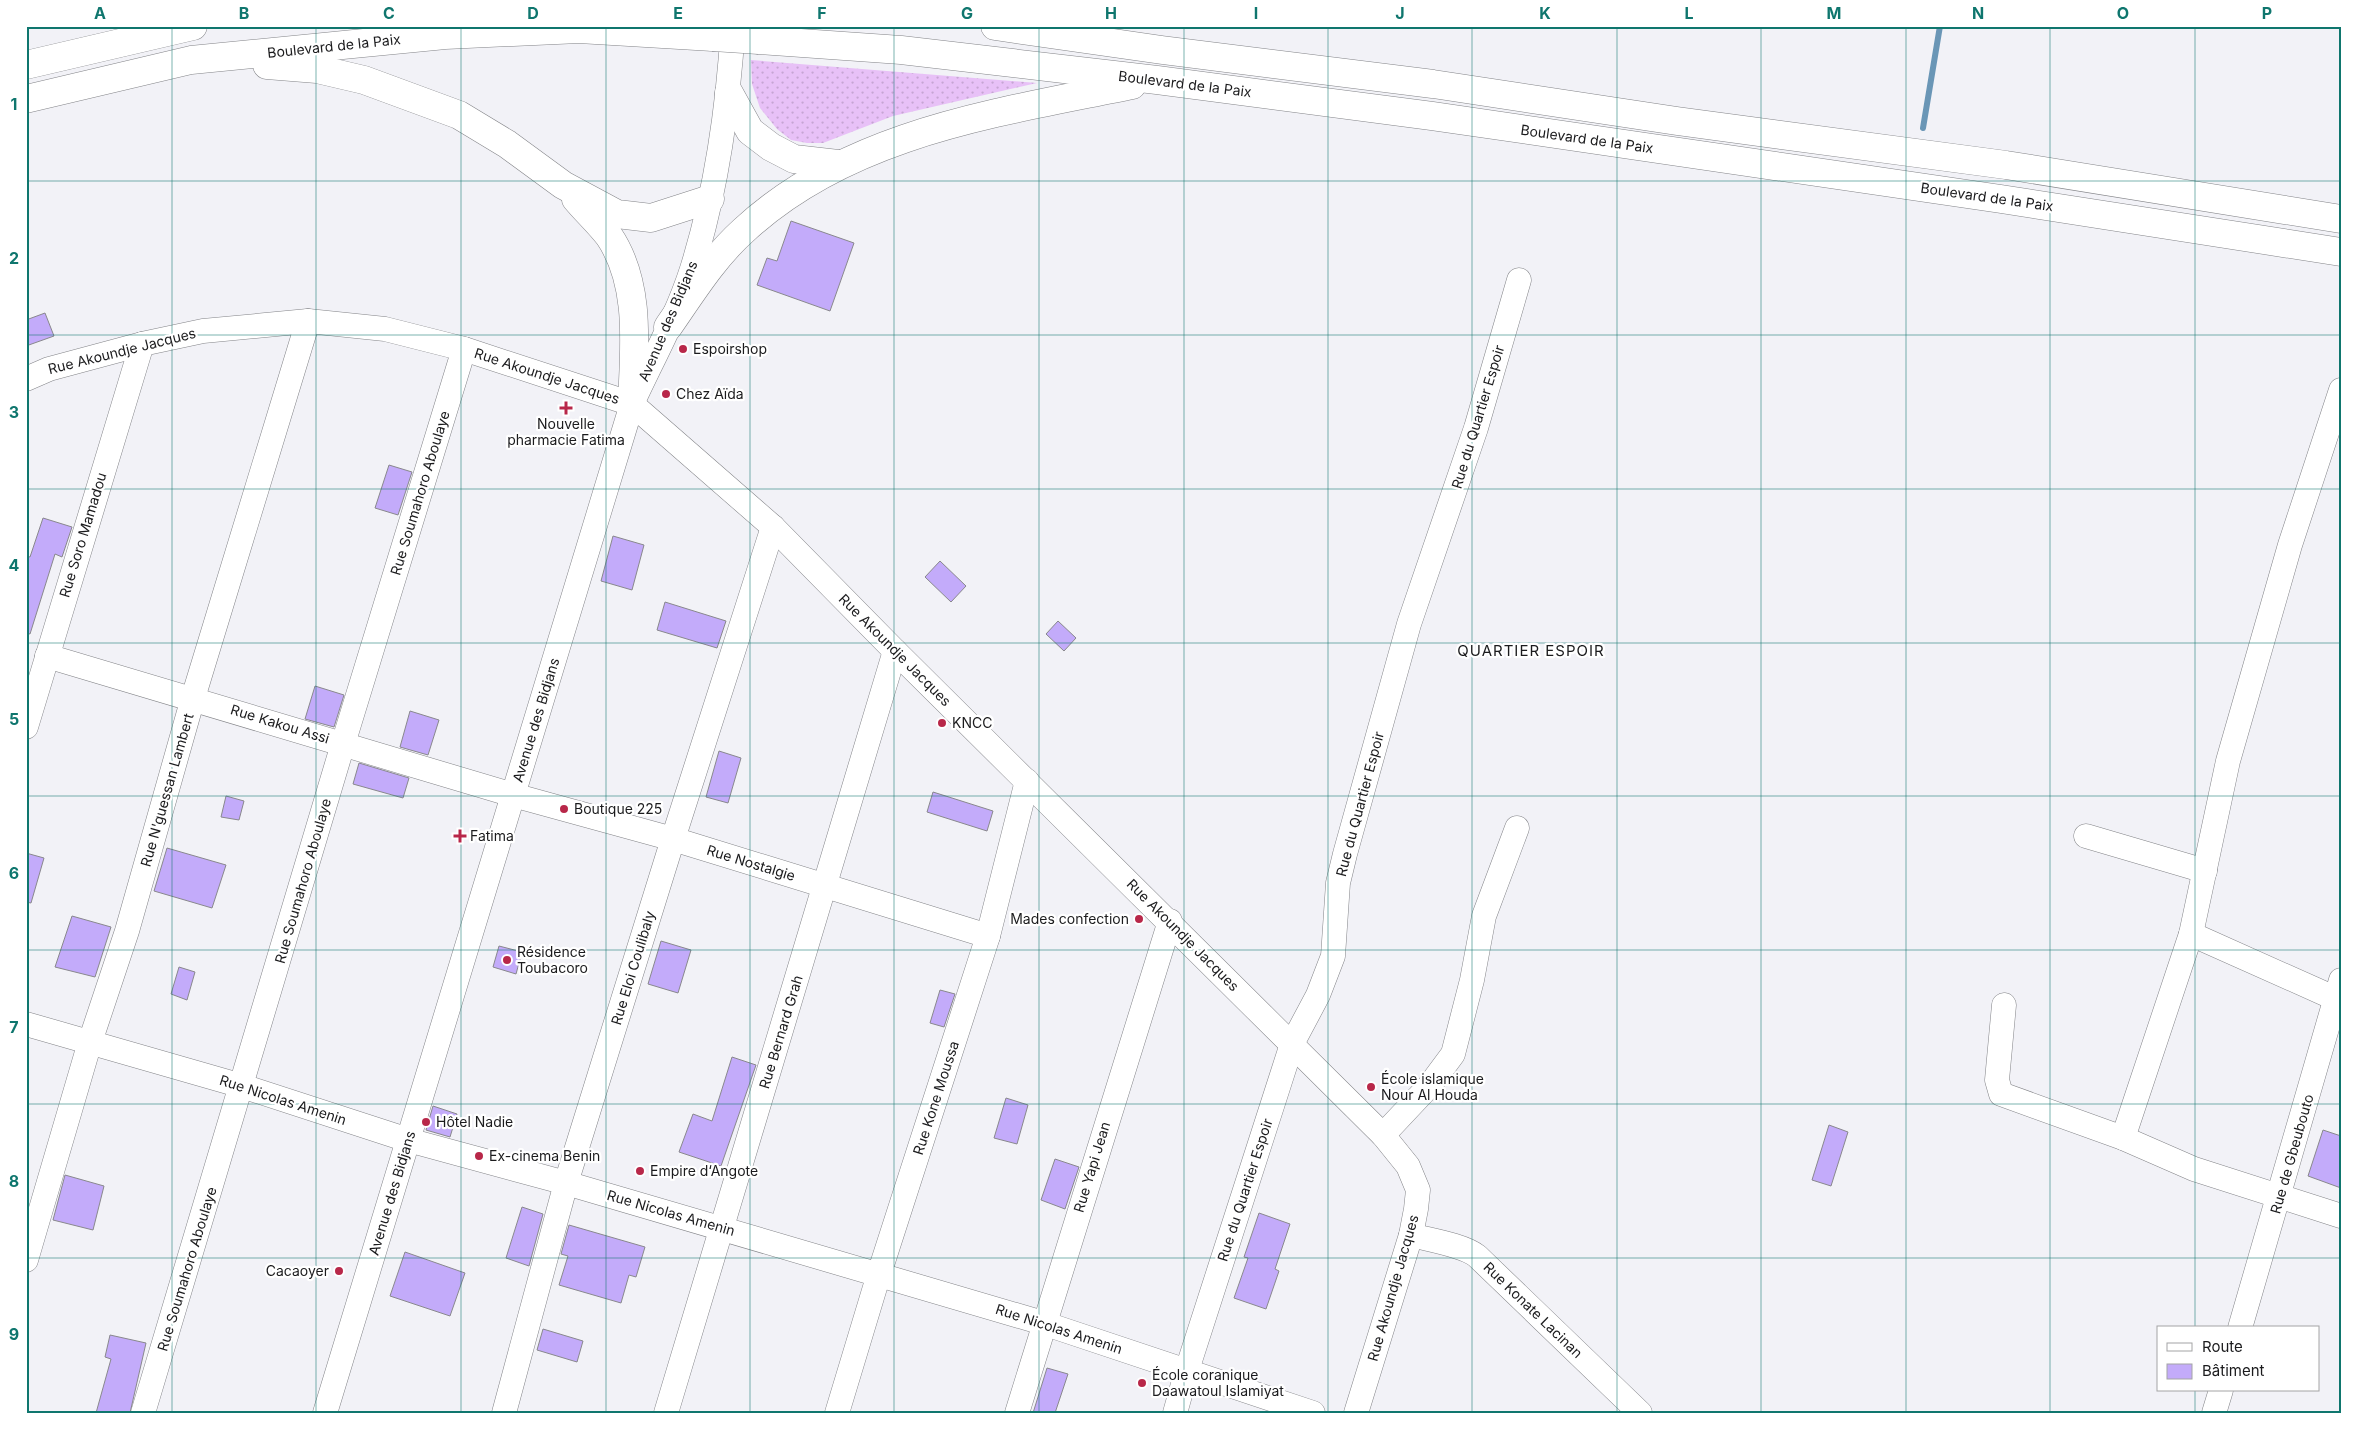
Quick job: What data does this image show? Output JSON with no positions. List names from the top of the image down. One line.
{"streets":{"main road":["Boulevard de la Paix"],"street":["Avenue des Bidjans","Rue Akoundje Jacques","Rue du Quartier Espoir","Rue Soumahoro Aboulaye","Rue Soro Mamadou","Rue Kakou Assi","Rue N'guessan Lambert","Rue Nostalgie","Rue Eloi Coulibaly","Rue Bernard Grah","Rue Kone Moussa","Rue Nicolas Amenin","Rue de Gbeubouto","Rue Yapi Jean","Rue Konate Lacinan"]},"crossings":[["Boulevard de la Paix","Avenue des Bidjans"],["Avenue des Bidjans","Rue Akoundje Jacques"],["Avenue des Bidjans","Rue Kakou Assi"],["Avenue des Bidjans","Rue Nostalgie"],["Avenue des Bidjans","Rue Nicolas Amenin"],["Rue Akoundje Jacques","Rue du Quartier Espoir"],["Rue Akoundje Jacques","Rue Soumahoro Aboulaye"],["Rue Akoundje Jacques","Rue Soro Mamadou"],["Rue Akoundje Jacques","Rue N'guessan Lambert"],["Rue Akoundje Jacques","Rue Eloi Coulibaly"],["Rue Akoundje Jacques","Rue Bernard Grah"],["Rue Akoundje Jacques","Rue Kone Moussa"],["Rue Akoundje Jacques","Rue Yapi Jean"],["Rue Akoundje Jacques","Rue Konate Lacinan"],["Rue du Quartier Espoir","Rue Nicolas Amenin"],["Rue Soumahoro Aboulaye","Rue Kakou Assi"],["Rue Soumahoro Aboulaye","Rue Nicolas Amenin"],["Rue Soro Mamadou","Rue Kakou Assi"],["Rue Kakou Assi","Rue N'guessan Lambert"],["Rue Kakou Assi","Rue Nostalgie"],["Rue N'guessan Lambert","Rue Nicolas Amenin"],["Rue Nostalgie","Rue Eloi Coulibaly"],["Rue Nostalgie","Rue Bernard Grah"],["Rue Nostalgie","Rue Kone Moussa"],["Rue Eloi Coulibaly","Rue Nicolas Amenin"],["Rue Bernard Grah","Rue Nicolas Amenin"],["Rue Kone Moussa","Rue Nicolas Amenin"],["Rue Nicolas Amenin","Rue Yapi Jean"]],"districts":["QUARTIER ESPOIR"],"places":{"other":["Espoirshop","Chez Aïda","KNCC","Boutique 225","Mades confection","Résidence Toubacoro","École islamique Nour Al Houda","Hôtel Nadie","Ex-cinema Benin","Empire d‘Angote","Cacaoyer","École coranique Daawatoul Islamiyat"],"health":["Nouvelle pharmacie Fatima","Fatima"]},"legend":["Route","Bâtiment"],"grid":{"columns":["A","B","C","D","E","F","G","H","I","J","K","L","M","N","O","P"],"rows":["1","2","3","4","5","6","7","8","9"]}}
